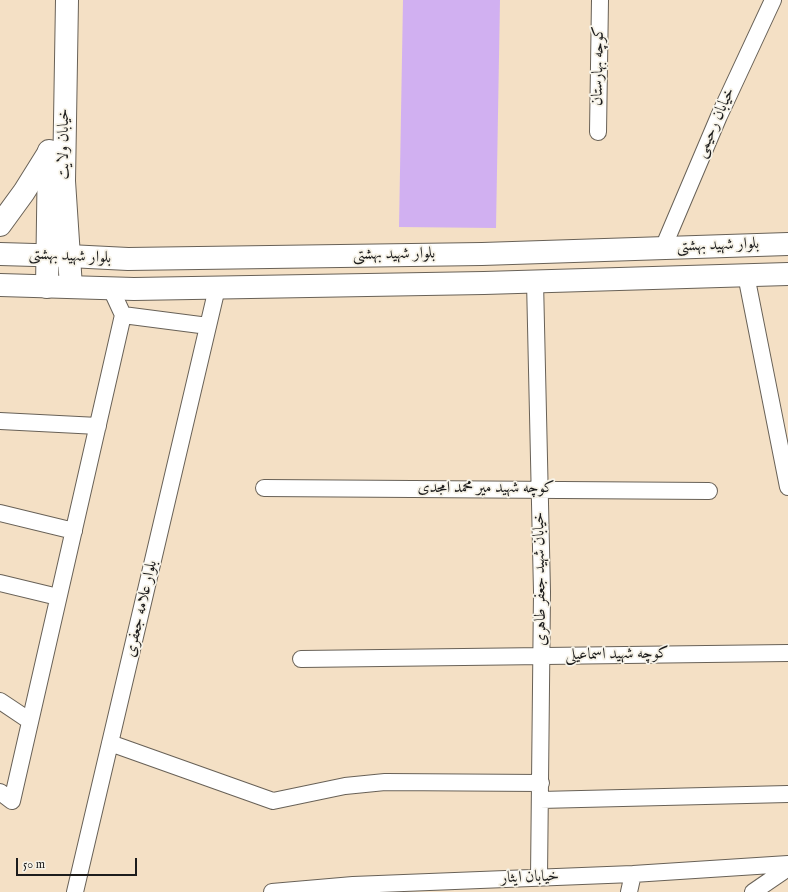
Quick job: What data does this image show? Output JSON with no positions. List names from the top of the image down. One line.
{"streets":{"main road":["خیابان ولایت","بلوار شهید بهشتی"],"street":["کوچه بهارستان","خیابان رحیمی","کوچه شهید میر محمد امجدی","خیابان شهید جعفر طاهری","بلوار علامه جعفری","کوچه شهید اسماعیلی","خیابان ایثار"]},"crossings":[["خیابان رحیمی","بلوار شهید بهشتی"],["خیابان ولایت","بلوار شهید بهشتی"],["بلوار شهید بهشتی","خیابان شهید جعفر طاهری"],["بلوار شهید بهشتی","بلوار علامه جعفری"],["کوچه شهید میر محمد امجدی","خیابان شهید جعفر طاهری"],["خیابان شهید جعفر طاهری","کوچه شهید اسماعیلی"],["خیابان شهید جعفر طاهری","خیابان ایثار"]],"scale_bar":"50 m"}
